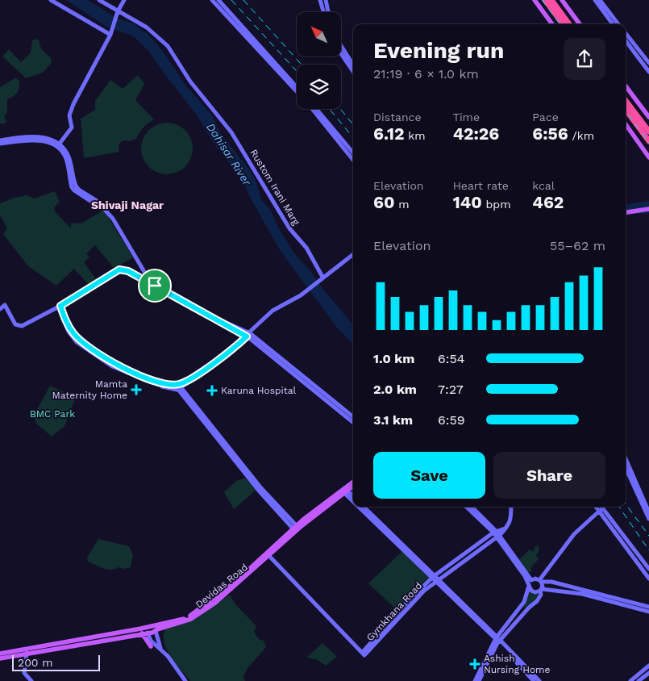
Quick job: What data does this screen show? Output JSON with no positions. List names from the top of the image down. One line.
{"streets":{"main road":["Devidas Road"],"street":["Rustom Irani Marg","Gymkhana Road"]},"crossings":[["Devidas Road","Gymkhana Road"]],"districts":["Shivaji Nagar"],"water":["Dahisar River"],"parks":["BMC Park"],"places":{"health":["Mamta Maternity Home","Karuna Hospital","Ashish Nursing Home"]},"scale_bar":"200 m","north":"top left","page":{"heading":["Evening run","21:19 · 6 × 1.0 km"],"stats":[["Distance","6.12 km"],["Time","42:26"],["Pace","6:56 /km"],["Elevation","60 m"],["Heart rate","140 bpm"],["kcal","462"]],"chart":["Elevation","55–62 m"],"list":[{"name":"1.0 km","note":"6:54"},{"name":"2.0 km","note":"7:27"},{"name":"3.1 km","note":"6:59"}],"buttons":["Save","Share"],"scale":"200 m"}}
